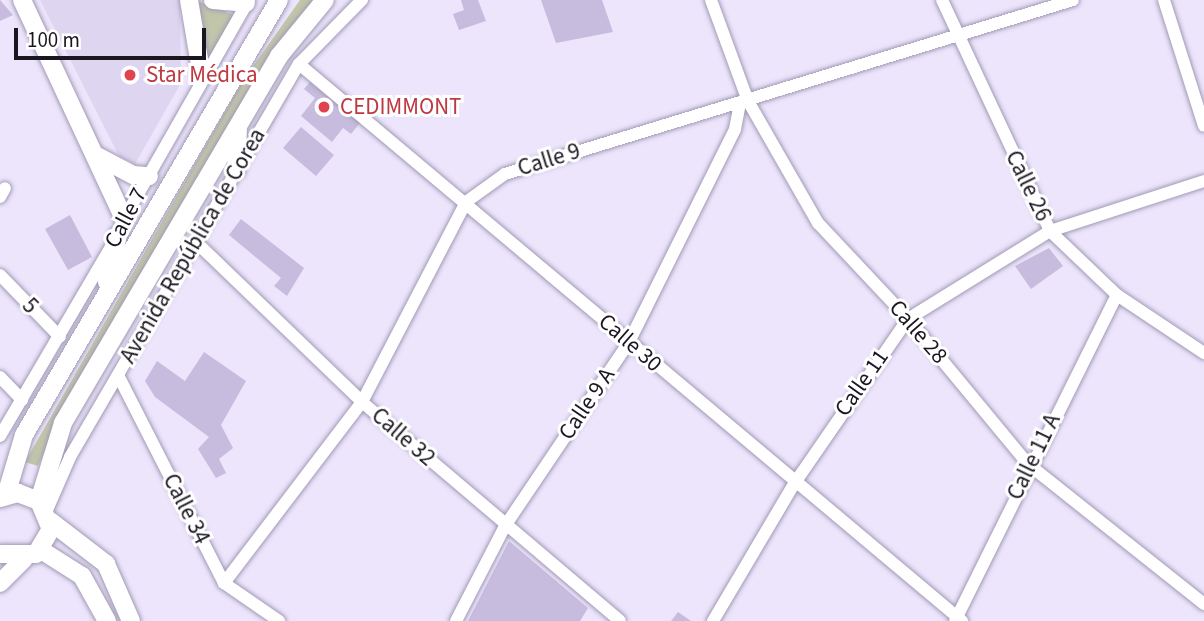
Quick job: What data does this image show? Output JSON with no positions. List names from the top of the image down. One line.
{"streets":{"main road":["Avenida República de Corea"],"street":["Calle 9","Calle 26","Calle 7","5","Calle 28","Calle 30","Calle 11","Calle 9 A","Calle 32","Calle 11 A","Calle 34"]},"crossings":[["Calle 9","Calle 26"],["Calle 9","Calle 28"],["Calle 9","Calle 30"],["Calle 9","Calle 9 A"],["Calle 9","Calle 32"],["Calle 9","Calle 34"],["Calle 26","Calle 11"],["Calle 26","Calle 11 A"],["Calle 7","5"],["Avenida República de Corea","Calle 30"],["Avenida República de Corea","Calle 32"],["Avenida República de Corea","Calle 34"],["Calle 28","Calle 11"],["Calle 28","Calle 9 A"],["Calle 28","Calle 11 A"],["Calle 30","Calle 11"],["Calle 30","Calle 9 A"],["Calle 30","Calle 11 A"],["Calle 9 A","Calle 32"]],"places":["Star Médica","CEDIMMONT"],"scale_bar":"100 m"}
